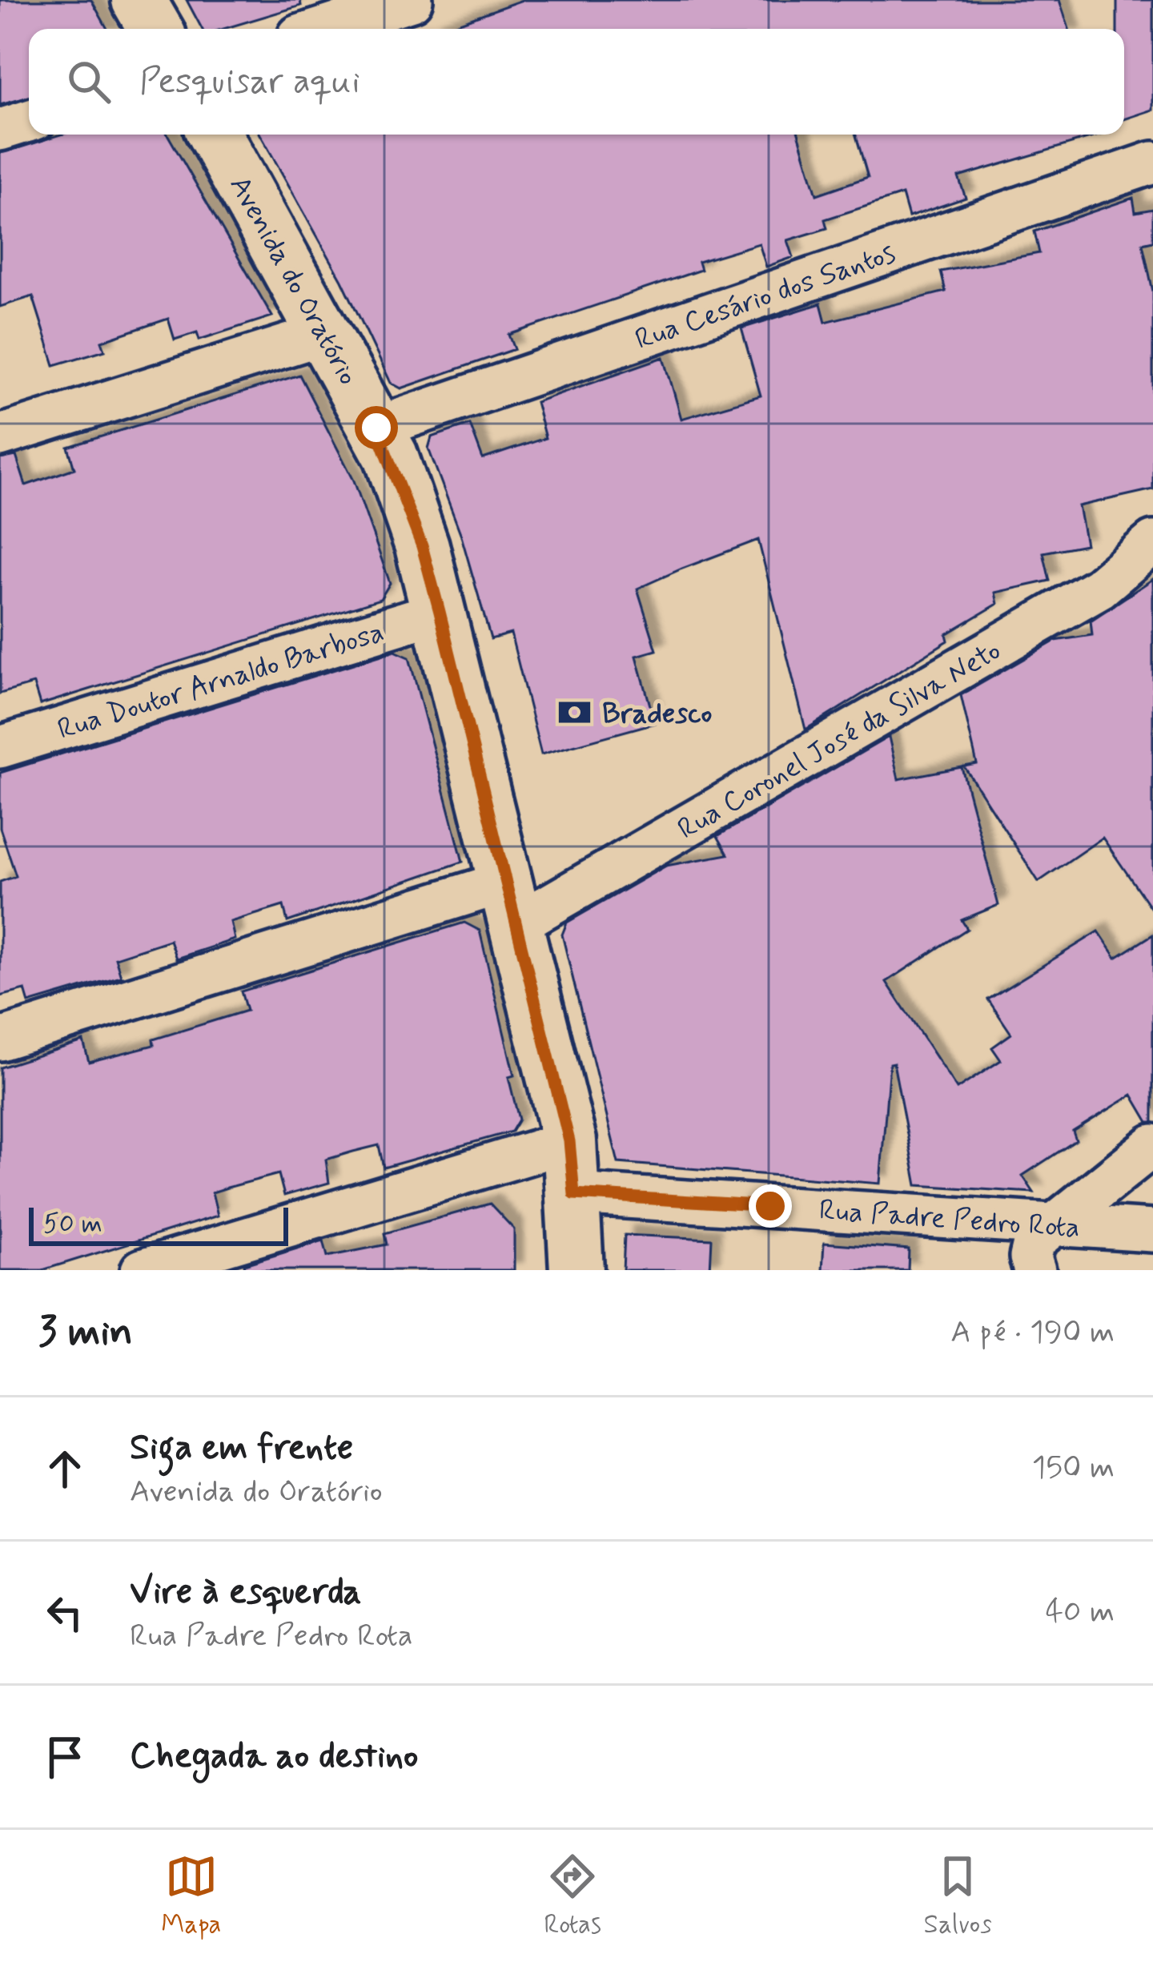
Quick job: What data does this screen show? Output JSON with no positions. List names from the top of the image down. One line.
{"streets":{"main road":["Avenida do Oratório"],"street":["Rua Cesário dos Santos","Rua Doutor Arnaldo Barbosa","Rua Coronel José da Silva Neto","Rua Padre Pedro Rota"]},"crossings":[["Avenida do Oratório","Rua Cesário dos Santos"],["Avenida do Oratório","Rua Doutor Arnaldo Barbosa"],["Avenida do Oratório","Rua Coronel José da Silva Neto"],["Avenida do Oratório","Rua Padre Pedro Rota"]],"places":{"bank":["Bradesco"]},"scale_bar":"50 m","page":{"search":"Pesquisar aqui","scale":"50 m","heading":["3 min","A pé · 190 m"],"list":[["Siga em frente","Avenida do Oratório","150 m"],["Vire à esquerda","Rua Padre Pedro Rota","40 m"],"Chegada ao destino"],"nav":["Mapa","Rotas","Salvos"]}}
